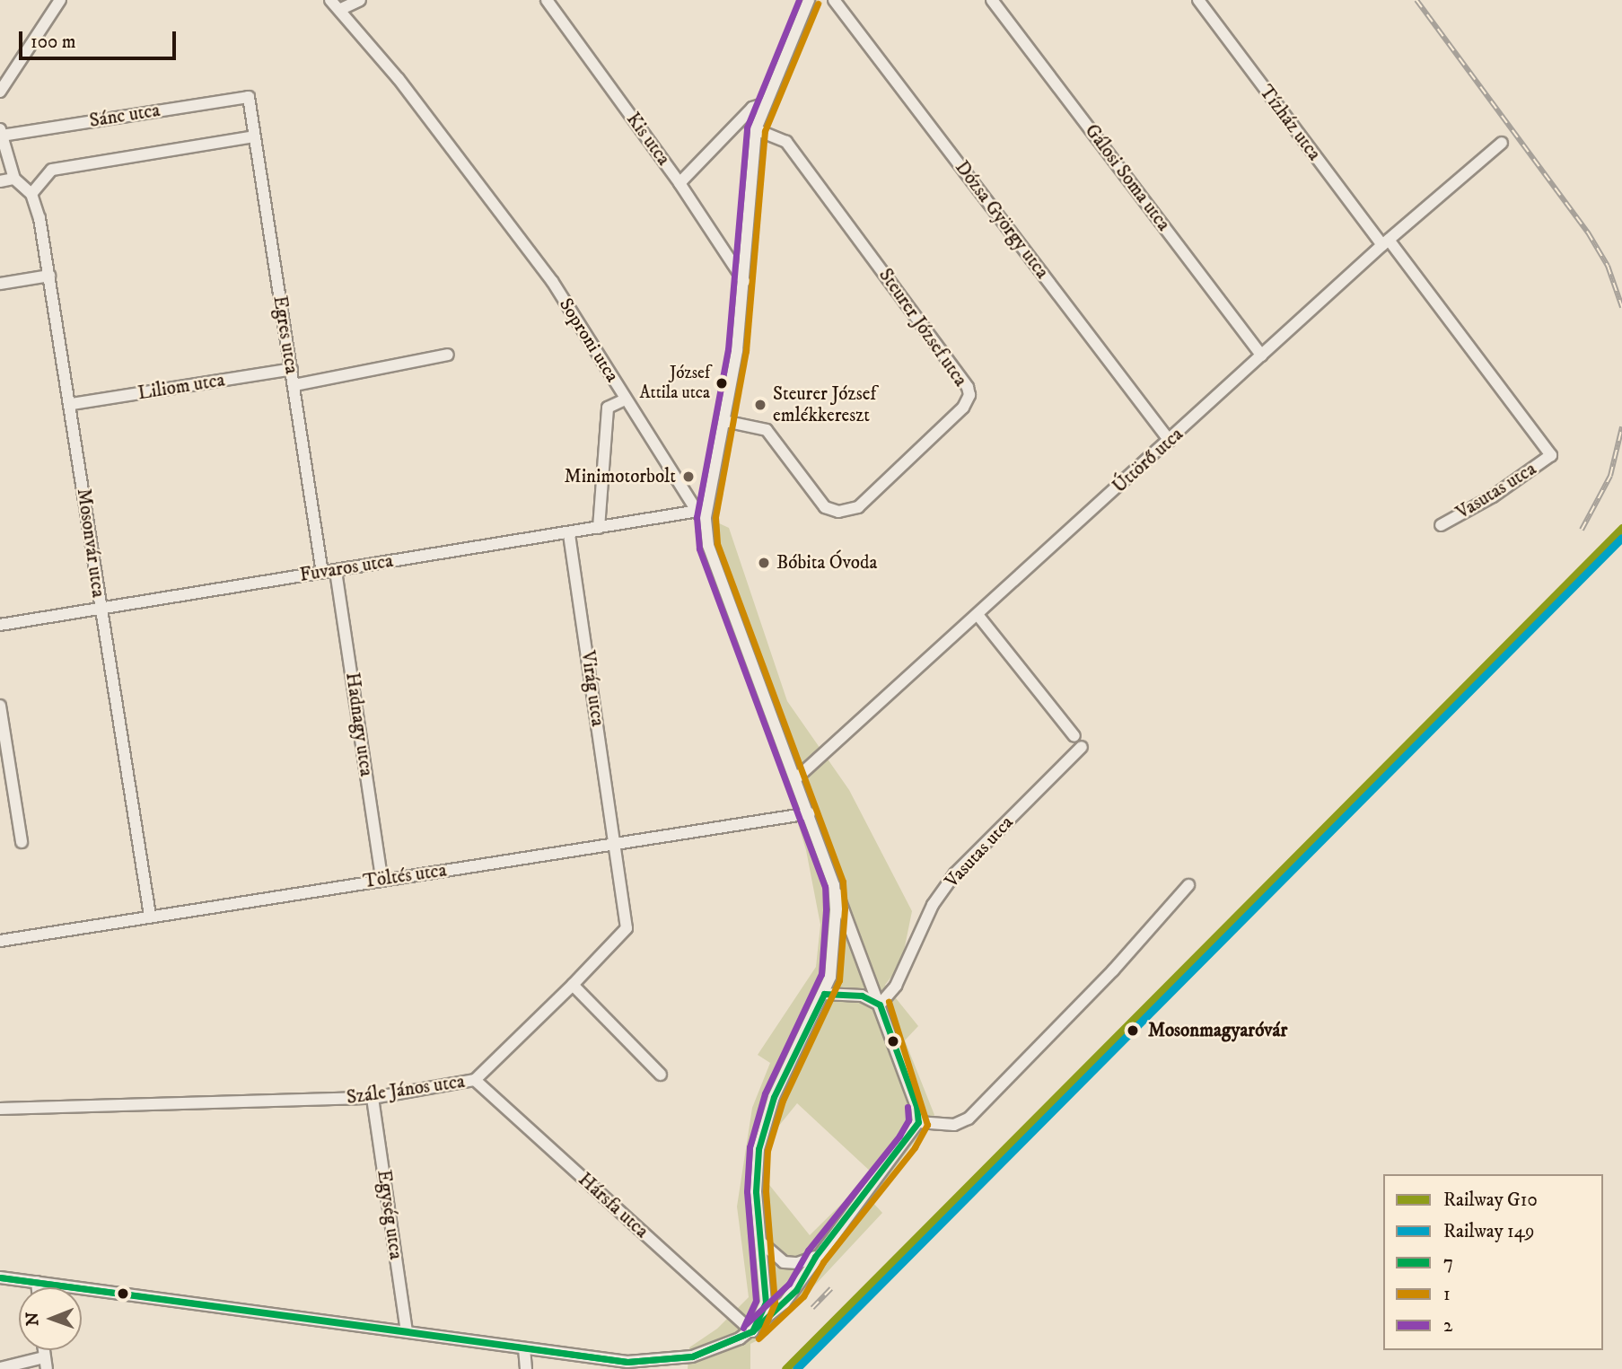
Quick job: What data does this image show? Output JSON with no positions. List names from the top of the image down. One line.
{"streets":{"street":["Sánc utca","Tízház utca","Kis utca","Gálosi Soma utca","Dózsa György utca","Steurer József utca","Egres utca","Soproni utca","Liliom utca","Úttörő utca","Vasutas utca","Mosonvár utca","Fuvaros utca","Virág utca","Hadnagy utca","Töltés utca","Szále János utca","Hársfa utca","Egység utca"]},"crossings":[["Sánc utca","Egres utca"],["Tízház utca","Úttörő utca"],["Tízház utca","Vasutas utca"],["Gálosi Soma utca","Úttörő utca"],["Dózsa György utca","Úttörő utca"],["Egres utca","Liliom utca"],["Egres utca","Fuvaros utca"],["Soproni utca","Fuvaros utca"],["Liliom utca","Mosonvár utca"],["Mosonvár utca","Fuvaros utca"],["Mosonvár utca","Töltés utca"],["Fuvaros utca","Virág utca"],["Fuvaros utca","Hadnagy utca"],["Virág utca","Töltés utca"],["Virág utca","Szále János utca"],["Hadnagy utca","Töltés utca"],["Töltés utca","Szále János utca"],["Szále János utca","Hársfa utca"],["Szále János utca","Egység utca"]],"places":["József Attila utca","Steurer József emlékkereszt","Minimotorbolt","Bóbita Óvoda","Mosonmagyaróvár"],"lines":["transit line 2","transit line 1","rail line G10","rail line 149","transit line 7"],"legend":["Railway G10","Railway 149","7","1","2"],"scale_bar":"100 m","north":"left"}
